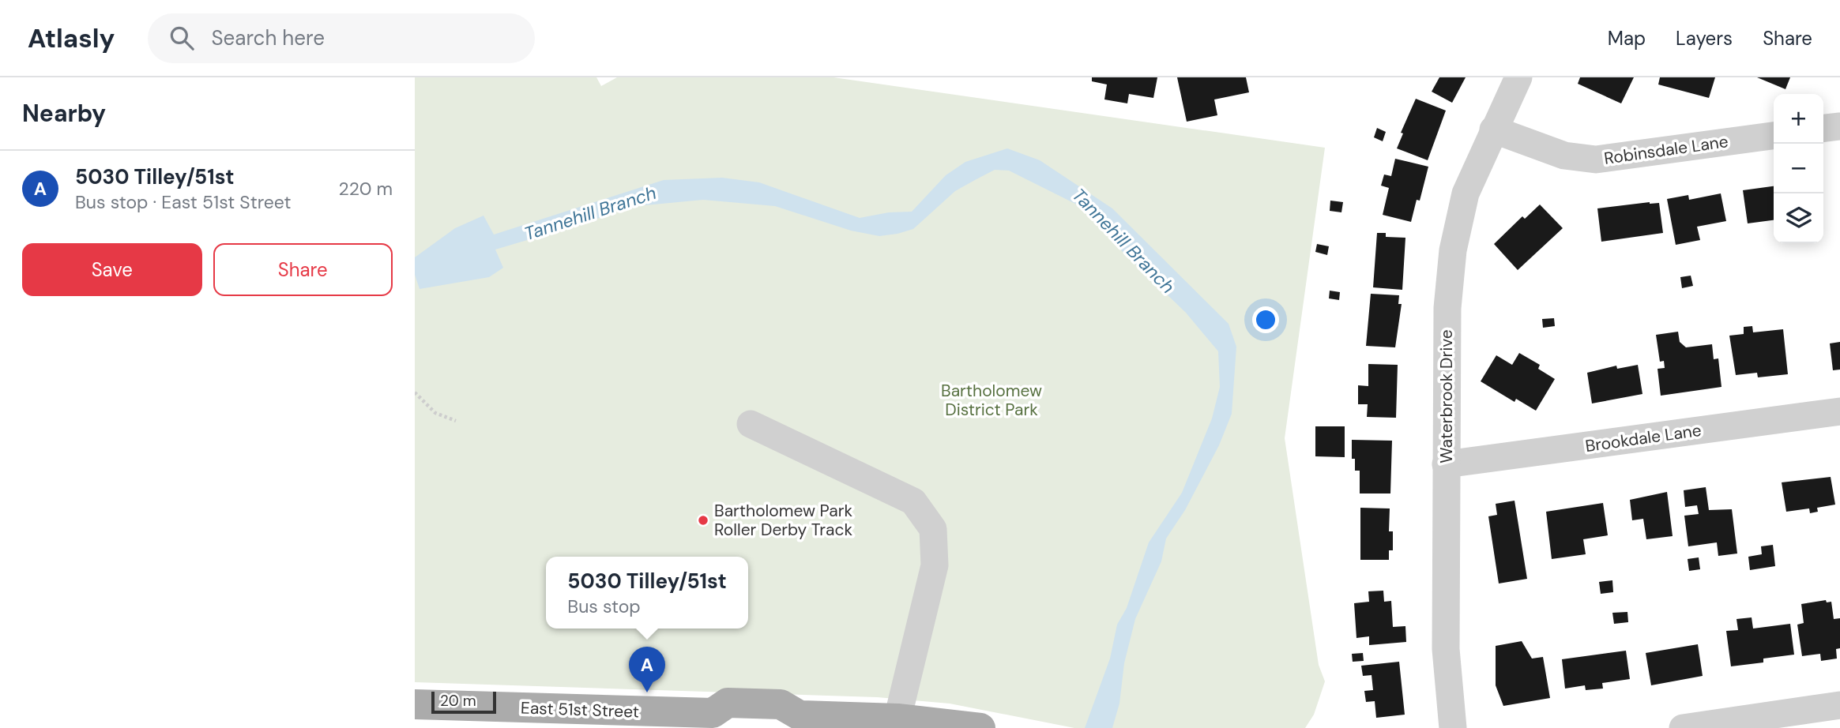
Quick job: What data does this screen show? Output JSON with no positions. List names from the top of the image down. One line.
{"streets":{"main road":["East 51st Street"],"street":["Robinsdale Lane","Waterbrook Drive","Brookdale Lane"]},"crossings":[["Robinsdale Lane","Waterbrook Drive"],["Waterbrook Drive","Brookdale Lane"]],"water":["Tannehill Branch"],"parks":["Bartholomew District Park"],"places":["Bartholomew Park Roller Derby Track"],"scale_bar":"20 m","page":{"header":"Atlasly","search":"Search here","nav":["Map","Layers","Share"],"heading":"Nearby","map_buttons":["+","−"],"list":[{"mark":"A","name":"5030 Tilley/51st","note":"Bus stop · East 51st Street","value":"220 m"}],"buttons":["Save","Share"],"popup":["5030 Tilley/51st","Bus stop"],"pins":"A","scale":"20 m"}}
